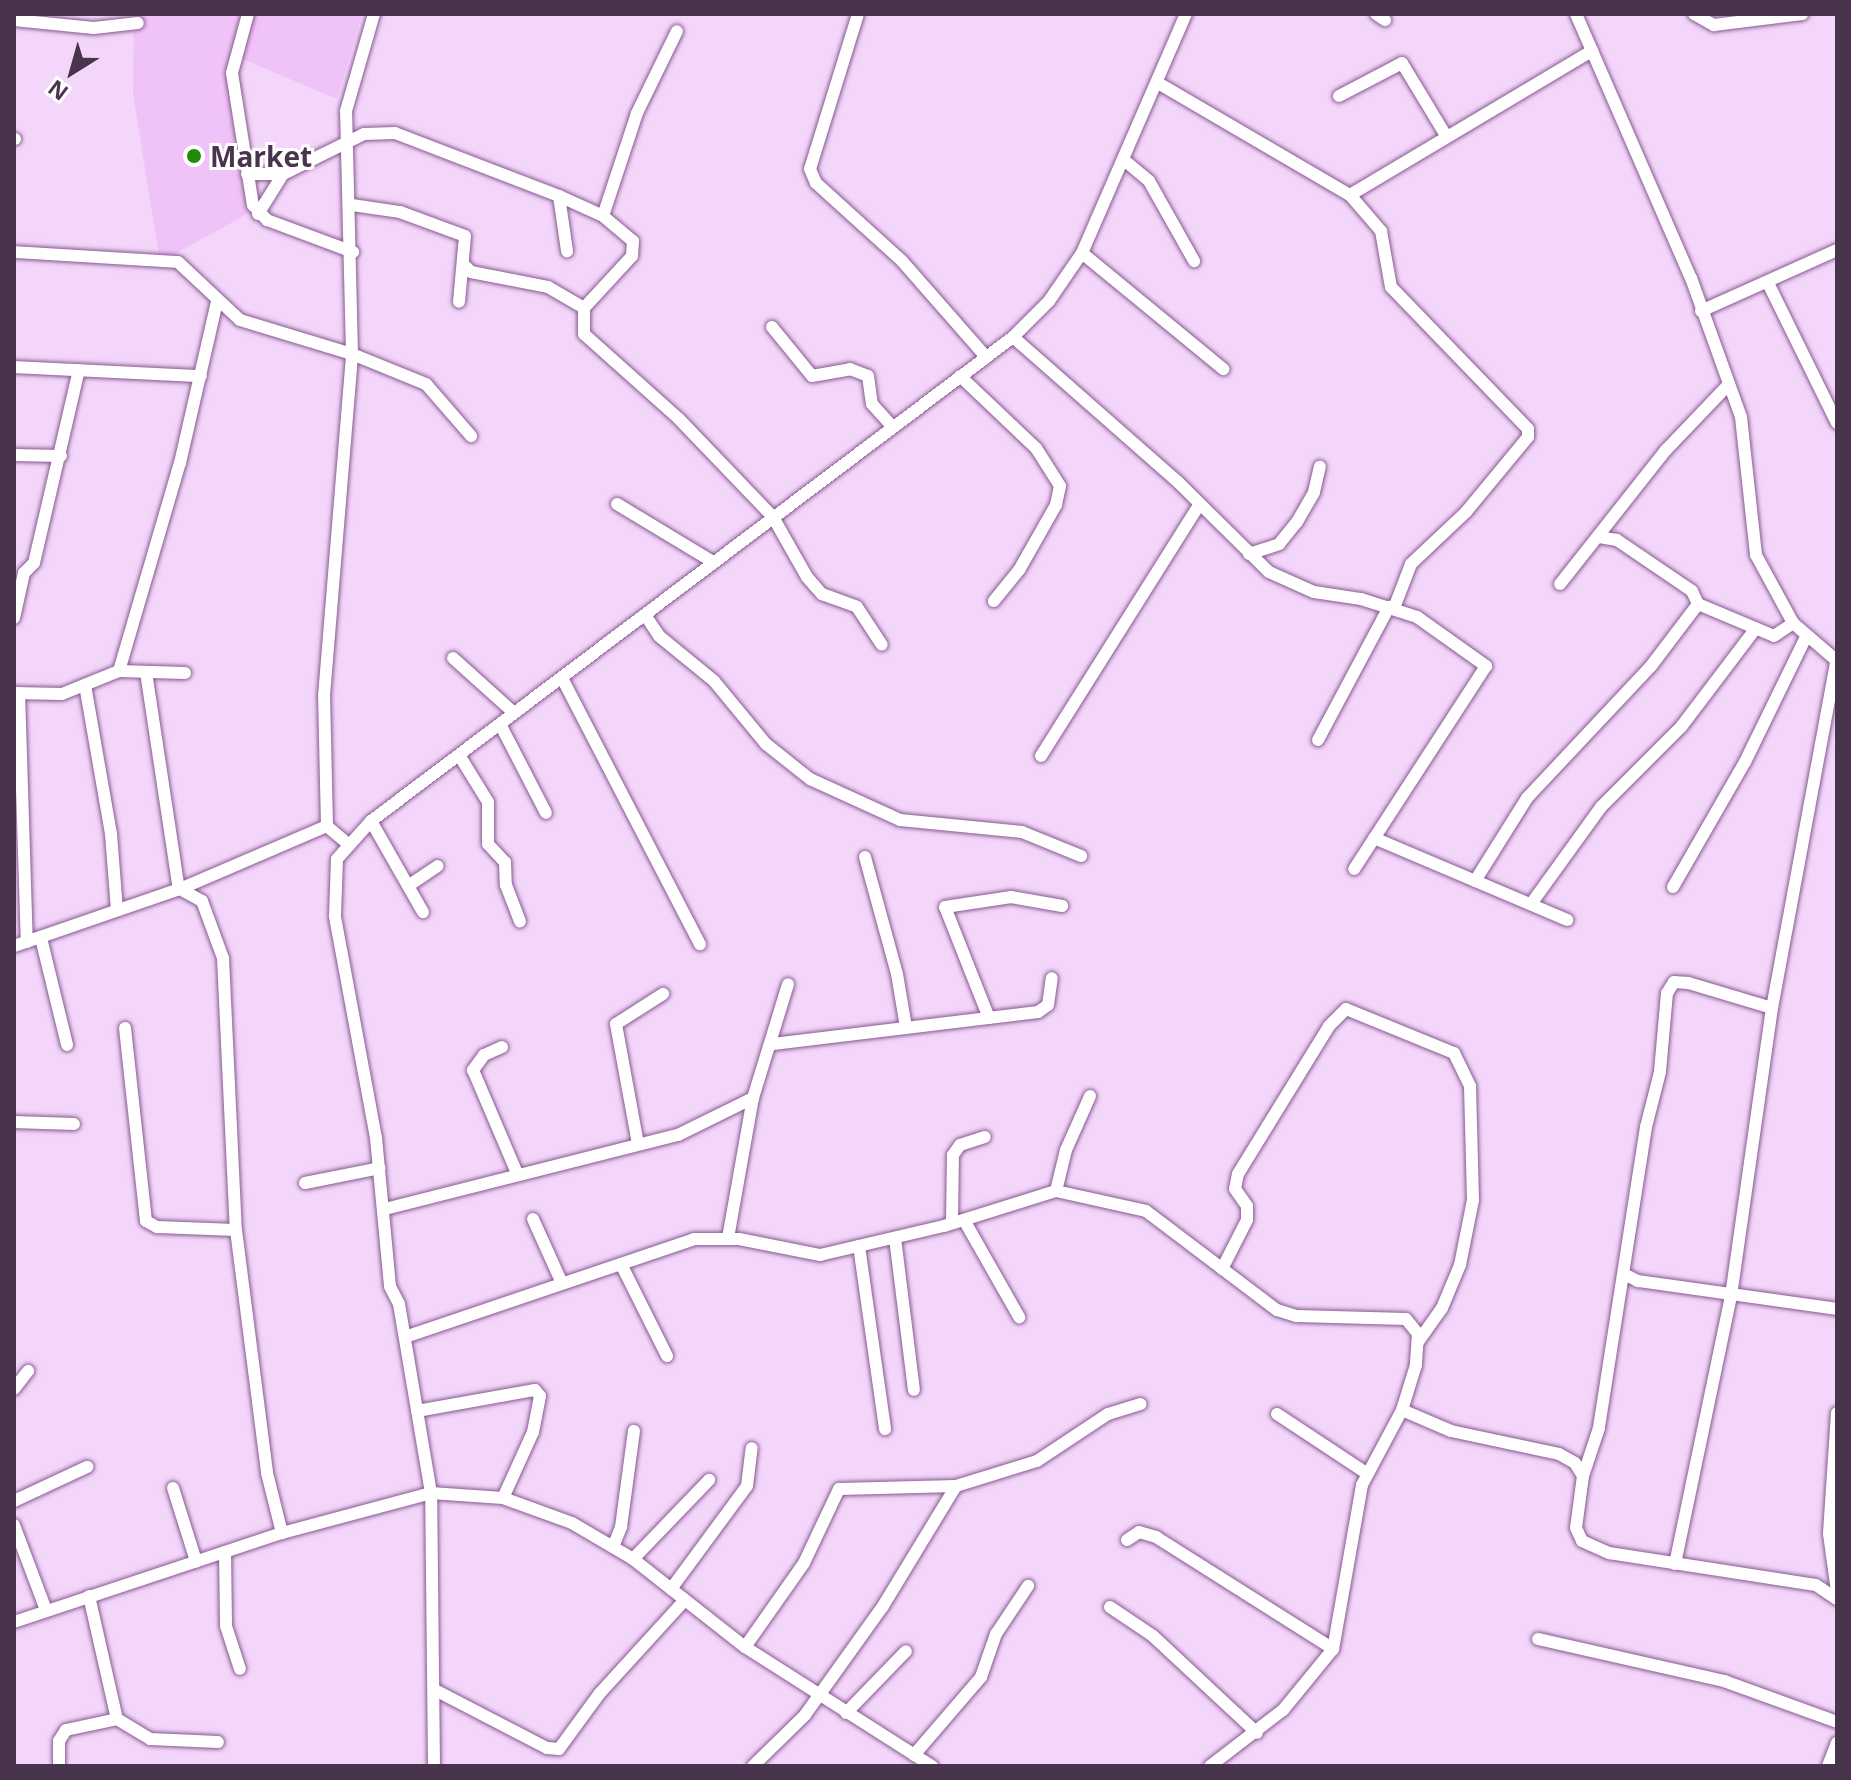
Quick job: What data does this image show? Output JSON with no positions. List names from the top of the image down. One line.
{"places":["Market"],"north":"bottom left"}
